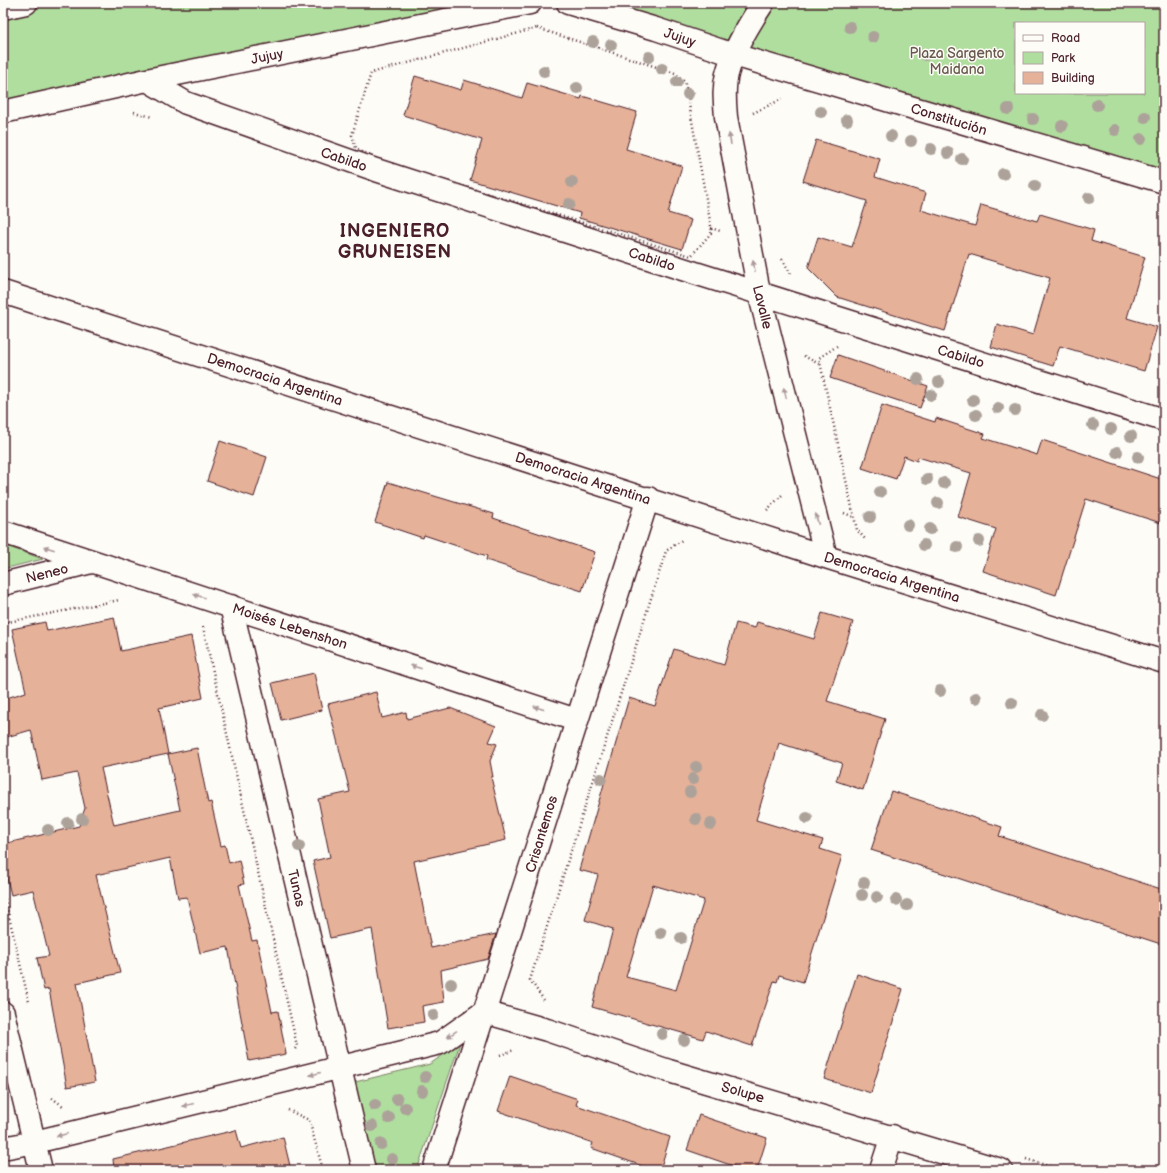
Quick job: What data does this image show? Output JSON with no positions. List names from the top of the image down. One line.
{"streets":{"street":["Jujuy","Constitución","Cabildo","Lavalle","Democracia Argentina","Neneo","Moisés Lebenshon","Crisantemos","Tunas","Solupe"]},"crossings":[["Jujuy","Constitución"],["Jujuy","Cabildo"],["Jujuy","Lavalle"],["Constitución","Lavalle"],["Cabildo","Lavalle"],["Lavalle","Democracia Argentina"],["Democracia Argentina","Crisantemos"],["Neneo","Moisés Lebenshon"],["Moisés Lebenshon","Crisantemos"],["Moisés Lebenshon","Tunas"],["Crisantemos","Solupe"]],"one_way":["Lavalle","Moisés Lebenshon"],"districts":["INGENIERO GRUNEISEN"],"parks":["Plaza Sargento Maidana"],"legend":["Road","Park","Building"]}
